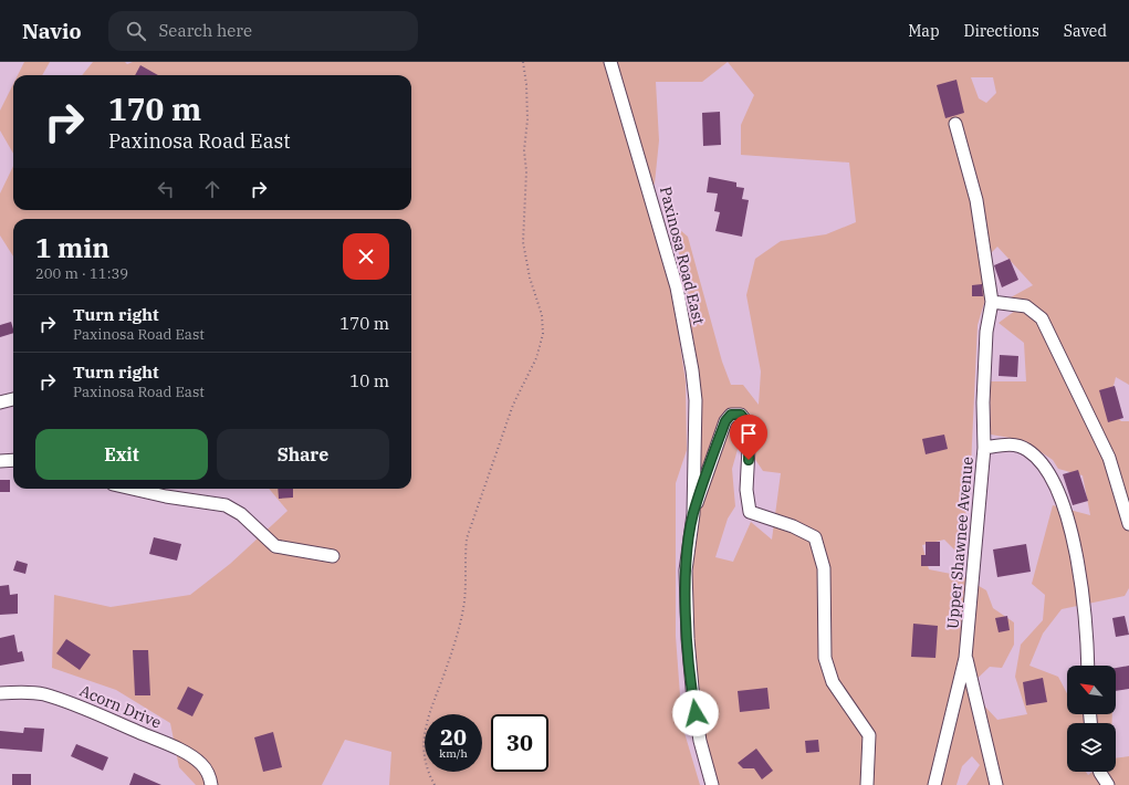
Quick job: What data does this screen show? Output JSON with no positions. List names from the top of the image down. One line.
{"streets":{"street":["Paxinosa Road East","Upper Shawnee Avenue","Acorn Drive"]},"north":"top left","page":{"header":"Navio","search":"Search here","nav":["Map","Directions","Saved"],"turn":["170 m","Paxinosa Road East"],"heading":["1 min","200 m · 11:39"],"list":[{"name":"Turn right","note":"Paxinosa Road East","value":"170 m"},{"name":"Turn right","note":"Paxinosa Road East","value":"10 m"}],"buttons":["Exit","Share"],"speed":"20 km/h","limit":"30"}}
